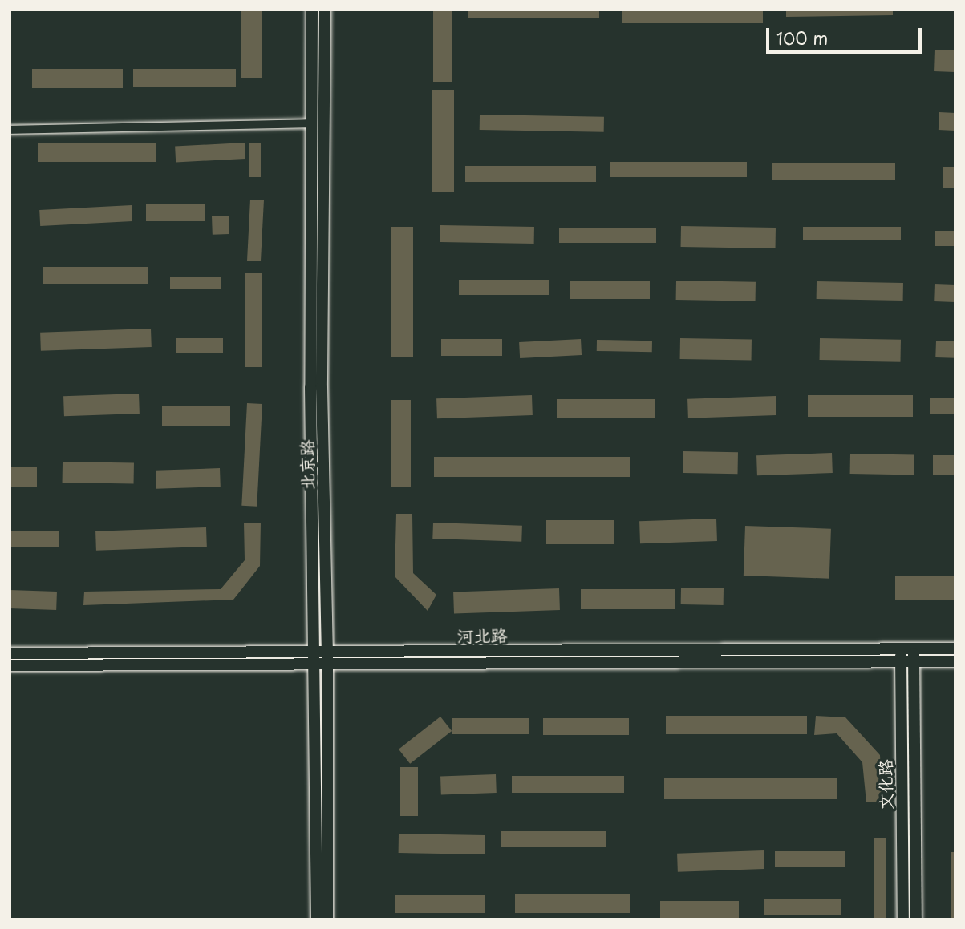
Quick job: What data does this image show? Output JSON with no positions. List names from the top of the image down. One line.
{"streets":{"street":["北京路","河北路","文化路"]},"crossings":[["北京路","河北路"],["河北路","文化路"]],"scale_bar":"100 m"}
